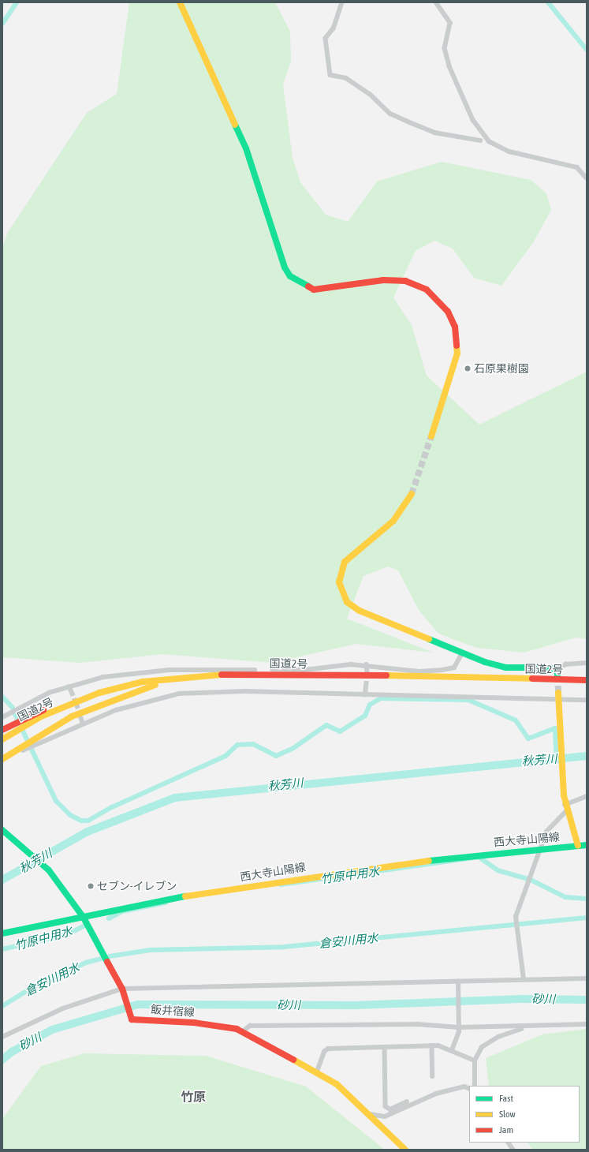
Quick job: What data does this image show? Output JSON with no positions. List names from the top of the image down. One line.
{"streets":{"main road":["国道2号","西大寺山陽線","飯井宿線"]},"crossings":[["西大寺山陽線","飯井宿線"]],"districts":["竹原"],"water":["秋芳川","竹原中用水","倉安川用水","砂川"],"places":["石原果樹園","セブン-イレブン"],"legend":["Fast","Slow","Jam"]}
